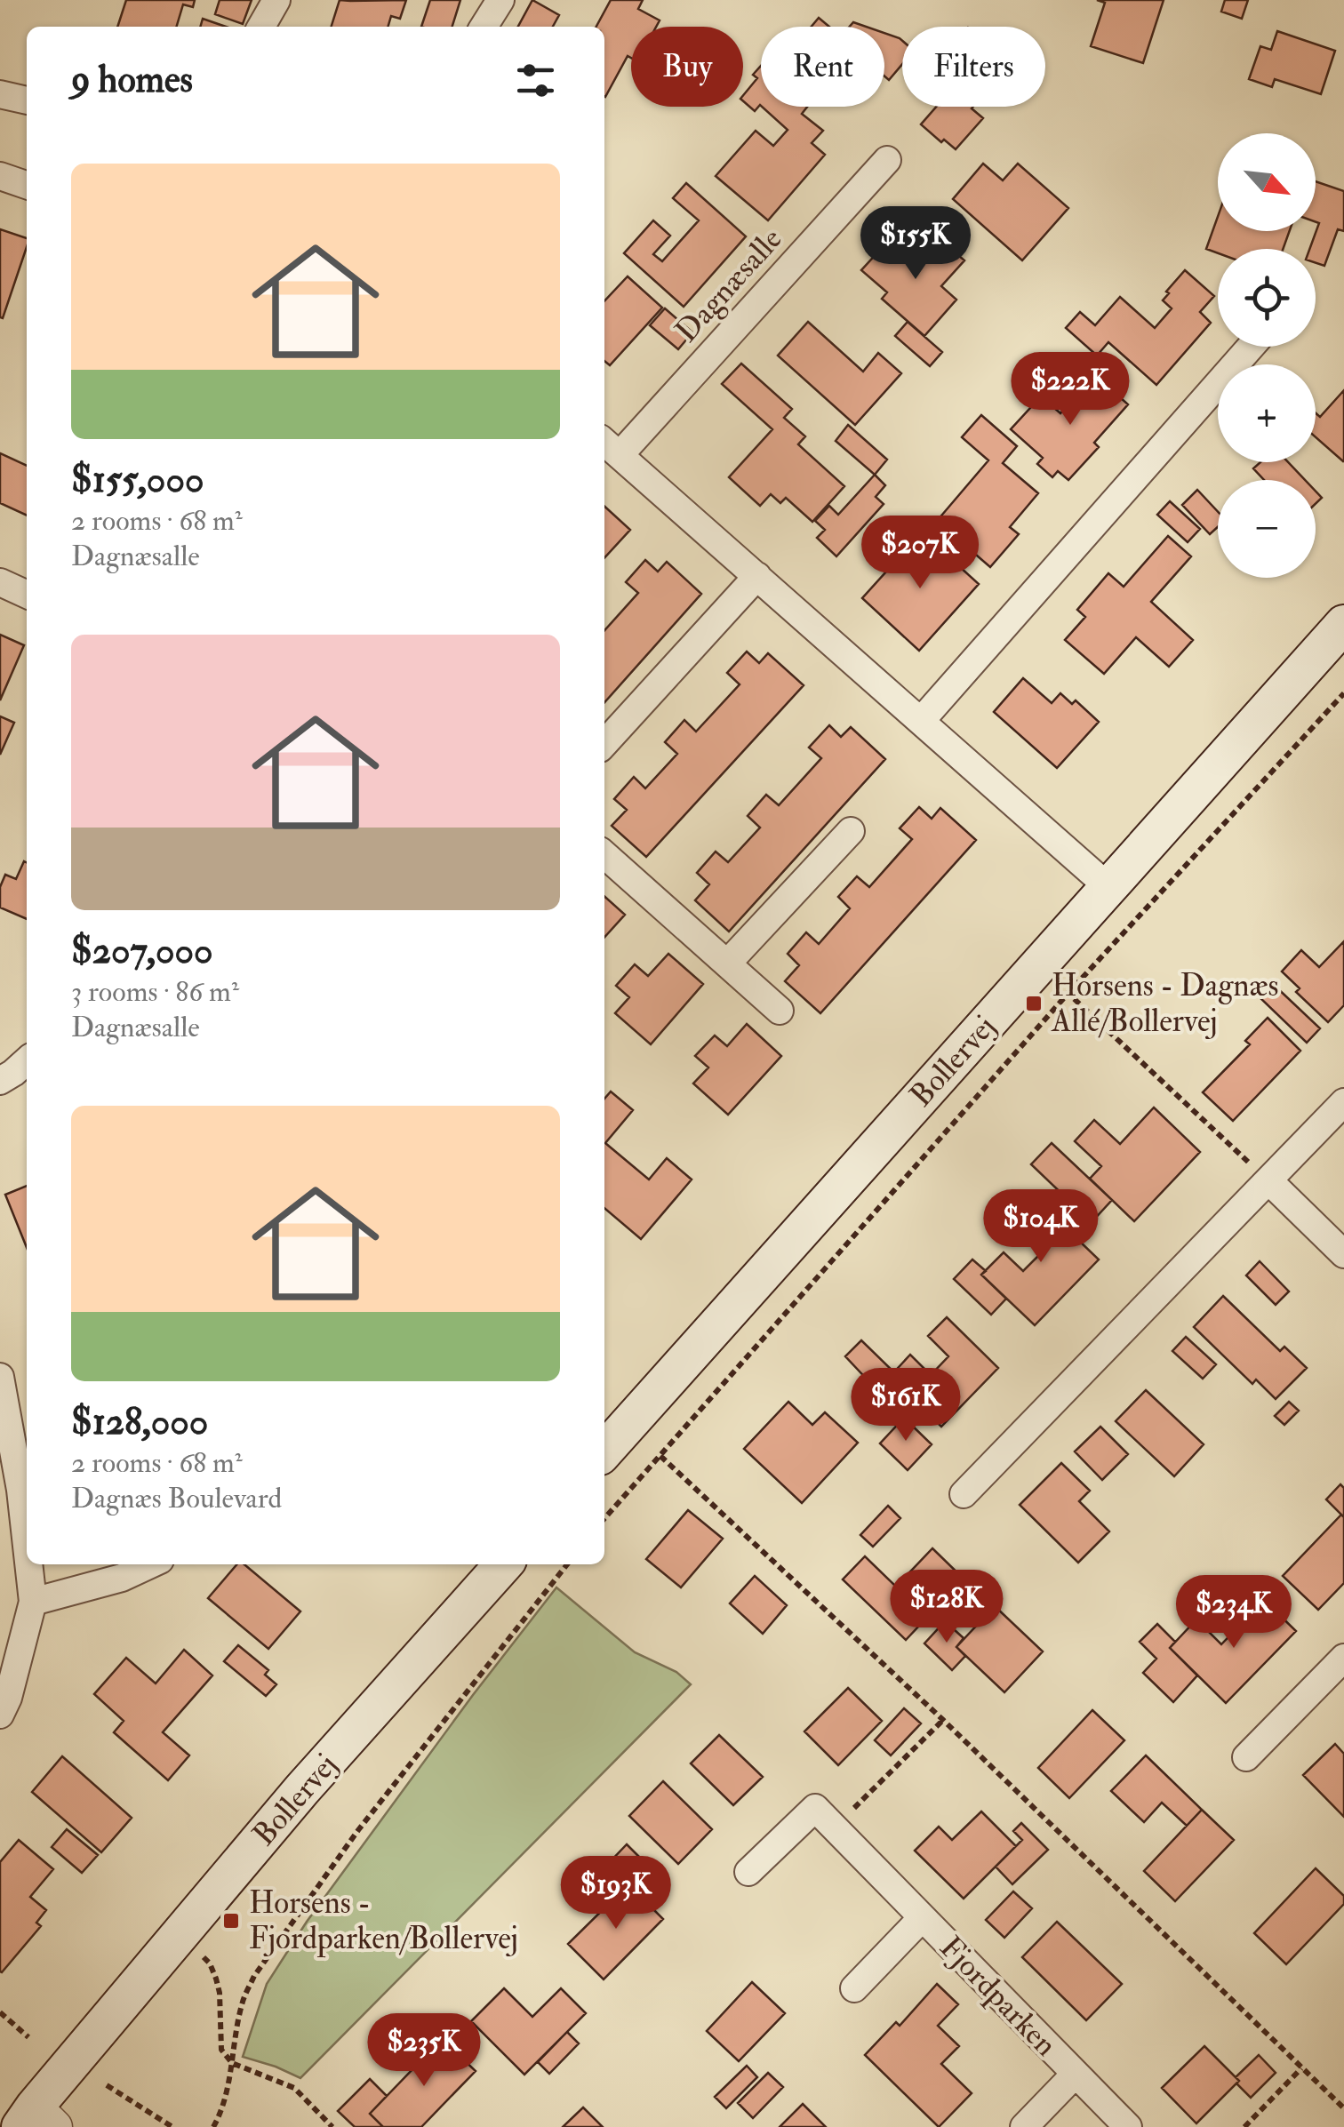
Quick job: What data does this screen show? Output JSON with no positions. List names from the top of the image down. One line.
{"streets":{"main road":["Bollervej"],"street":["Dagnæsalle","Fjordparken"]},"crossings":[["Dagnæsalle","Bollervej"]],"places":{"transit":["Horsens - Dagnæs Allé/Bollervej","Horsens - Fjordparken/Bollervej"]},"north":"bottom right","page":{"chip":["Buy","Rent","Filters"],"heading":"9 homes","map_buttons":["+","−"],"list":[{"name":"$155,000","note":"2 rooms · 68 m² · Dagnæsalle"},{"name":"$207,000","note":"3 rooms · 86 m² · Dagnæsalle"},{"name":"$128,000","note":"2 rooms · 68 m² · Dagnæs Boulevard"}],"price":["$155K","$222K","$207K","$104K","$161K","$128K","$234K","$193K","$235K"]}}
